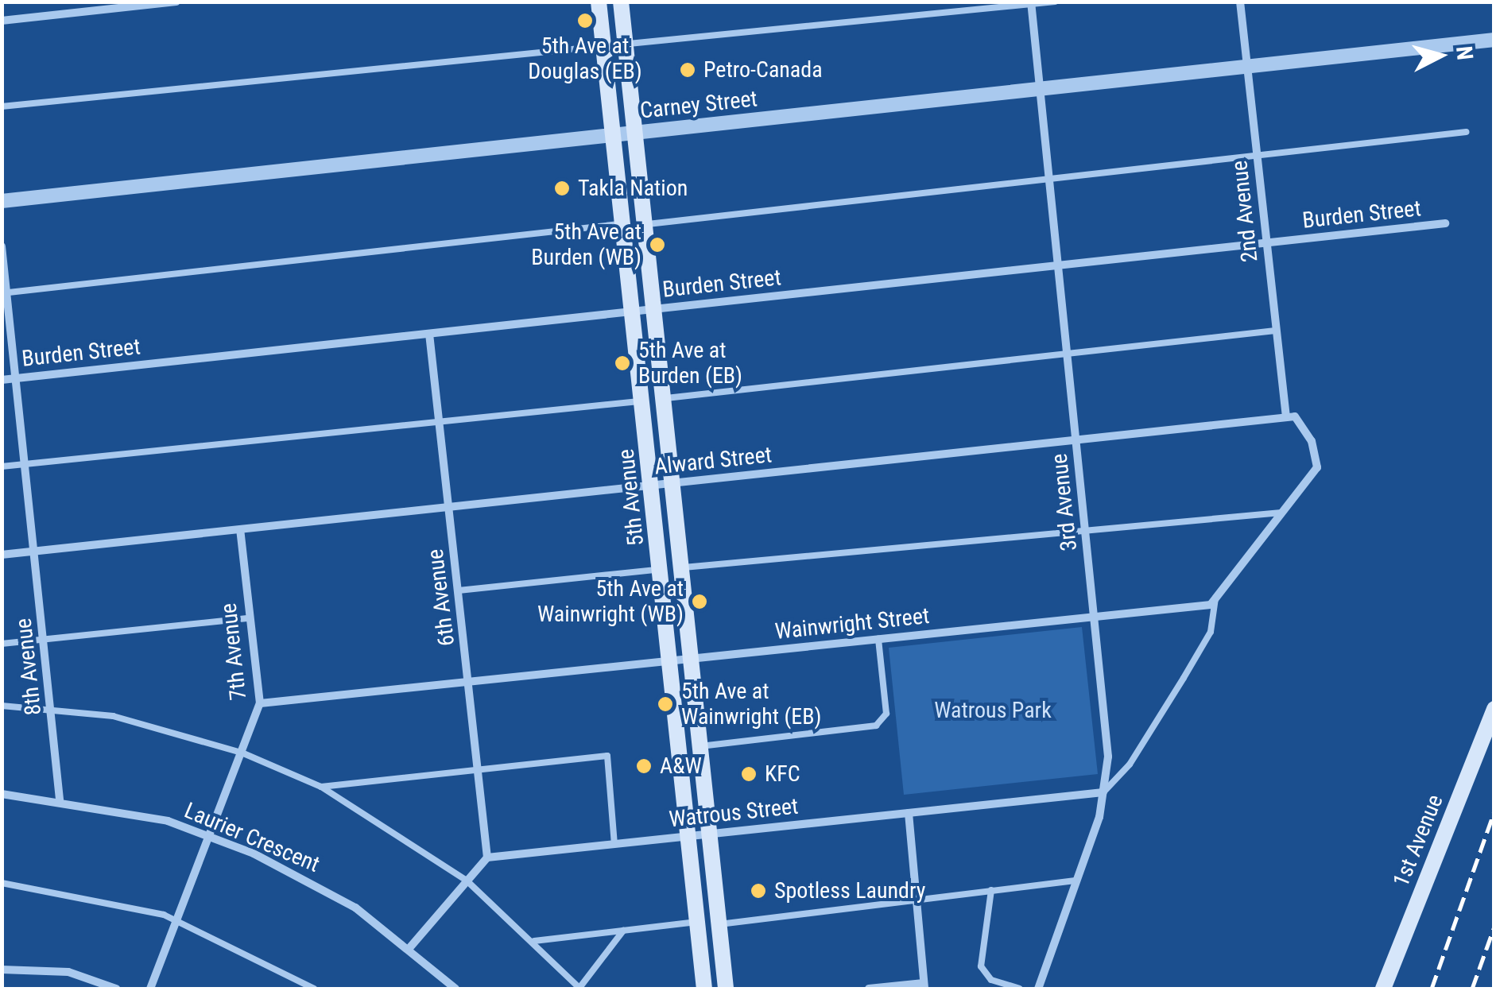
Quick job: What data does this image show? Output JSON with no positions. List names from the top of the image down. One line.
{"streets":{"main road":["5th Avenue","1st Avenue"],"street":["Carney Street","2nd Avenue","Burden Street","Alward Street","3rd Avenue","6th Avenue","Wainwright Street","7th Avenue","8th Avenue","Watrous Street","Laurier Crescent"]},"crossings":[["Carney Street","2nd Avenue"],["Carney Street","5th Avenue"],["Carney Street","3rd Avenue"],["2nd Avenue","Burden Street"],["2nd Avenue","Alward Street"],["Burden Street","5th Avenue"],["Burden Street","3rd Avenue"],["Burden Street","6th Avenue"],["Burden Street","8th Avenue"],["Alward Street","5th Avenue"],["Alward Street","3rd Avenue"],["Alward Street","6th Avenue"],["Alward Street","7th Avenue"],["Alward Street","8th Avenue"],["5th Avenue","Wainwright Street"],["5th Avenue","Watrous Street"],["3rd Avenue","Wainwright Street"],["3rd Avenue","Watrous Street"],["6th Avenue","Wainwright Street"],["6th Avenue","Watrous Street"],["Wainwright Street","7th Avenue"],["7th Avenue","Laurier Crescent"],["8th Avenue","Laurier Crescent"]],"parks":["Watrous Park"],"places":["5th Ave at Douglas (EB)","Petro-Canada","Takla Nation","5th Ave at Burden (WB)","5th Ave at Burden (EB)","5th Ave at Wainwright (WB)","5th Ave at Wainwright (EB)","A&W","KFC","Spotless Laundry"],"north":"right"}
